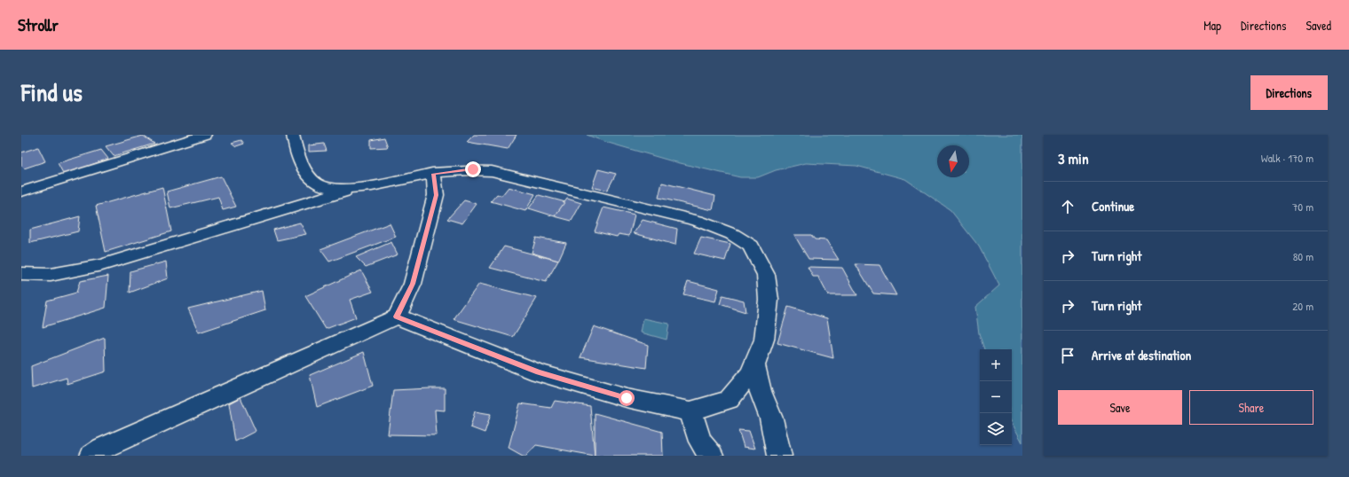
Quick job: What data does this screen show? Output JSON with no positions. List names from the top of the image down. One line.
{"north":"bottom","page":{"header":"Strollr","nav":["Map","Directions","Saved"],"title":"Find us","buttons":["Directions",["Save","Share"]],"heading":["3 min","Walk · 170 m"],"list":[["Continue","70 m"],["Turn right","80 m"],["Turn right","20 m"],"Arrive at destination"],"map_buttons":["+","−"]}}
